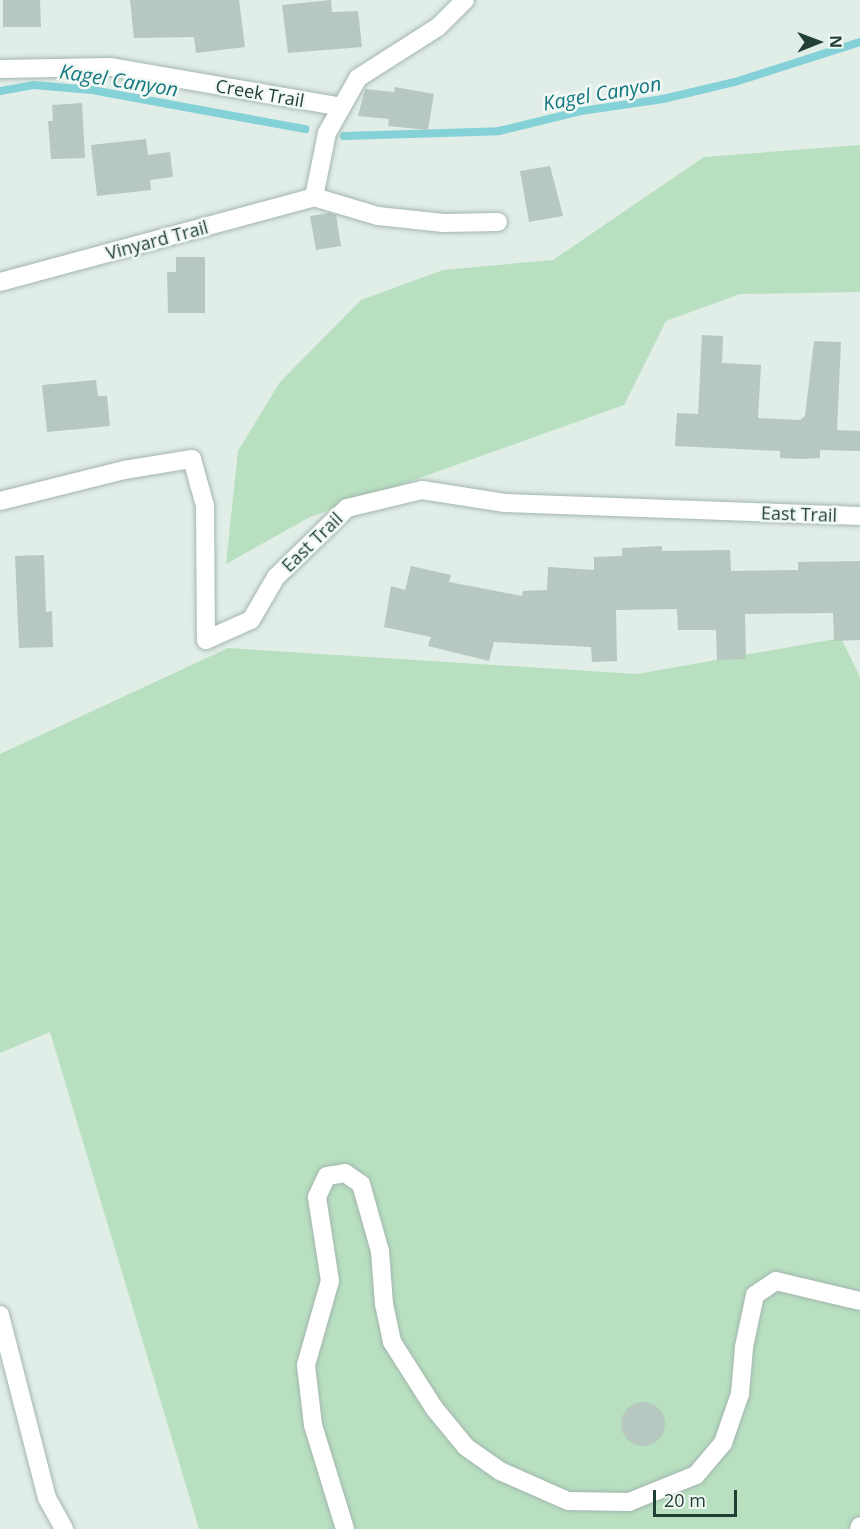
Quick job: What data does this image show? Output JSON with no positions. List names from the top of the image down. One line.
{"streets":{"street":["Creek Trail","Vinyard Trail","East Trail"]},"water":["Kagel Canyon"],"scale_bar":"20 m","north":"right"}
